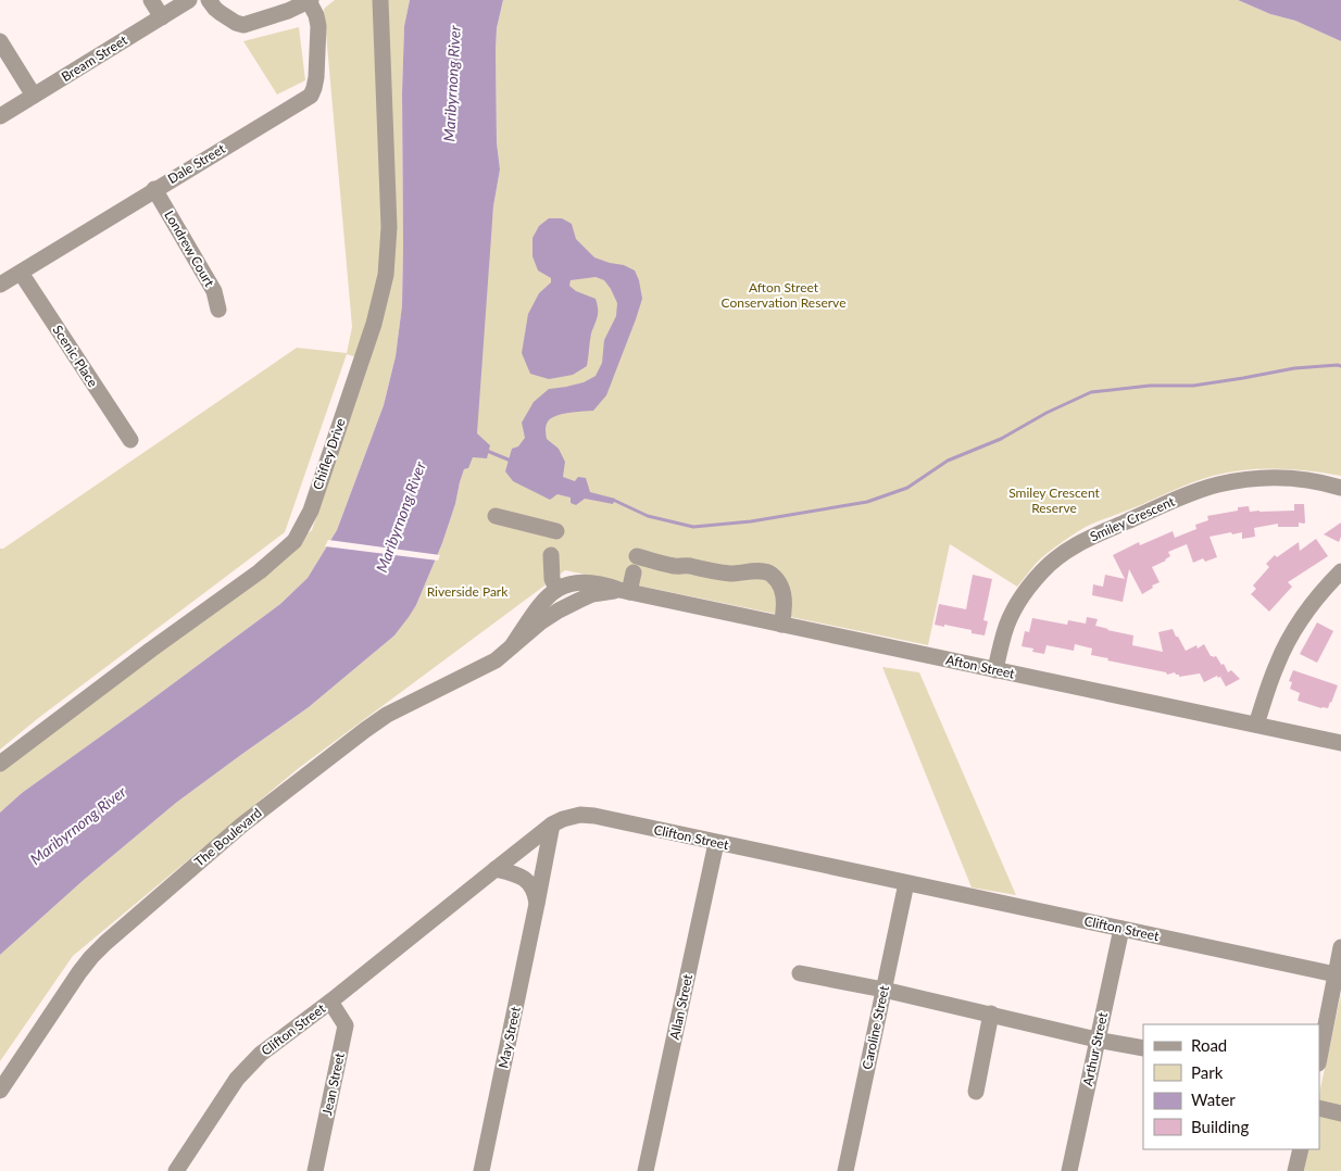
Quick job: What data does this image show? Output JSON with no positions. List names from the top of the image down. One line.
{"streets":{"street":["Bream Street","Dale Street","Londrew Court","Scenic Place","Chifley Drive","Smiley Crescent","Afton Street","The Boulevard","Clifton Street","Allan Street","Caroline Street","May Street","Arthur Street","Jean Street"]},"crossings":[["Dale Street","Londrew Court"],["Dale Street","Scenic Place"],["Smiley Crescent","Afton Street"],["Afton Street","The Boulevard"],["Clifton Street","Allan Street"],["Clifton Street","Caroline Street"],["Clifton Street","May Street"],["Clifton Street","Arthur Street"],["Clifton Street","Jean Street"]],"water":["Maribyrnong River"],"parks":["Afton Street Conservation Reserve","Smiley Crescent Reserve","Riverside Park"],"legend":["Road","Park","Water","Building"]}
